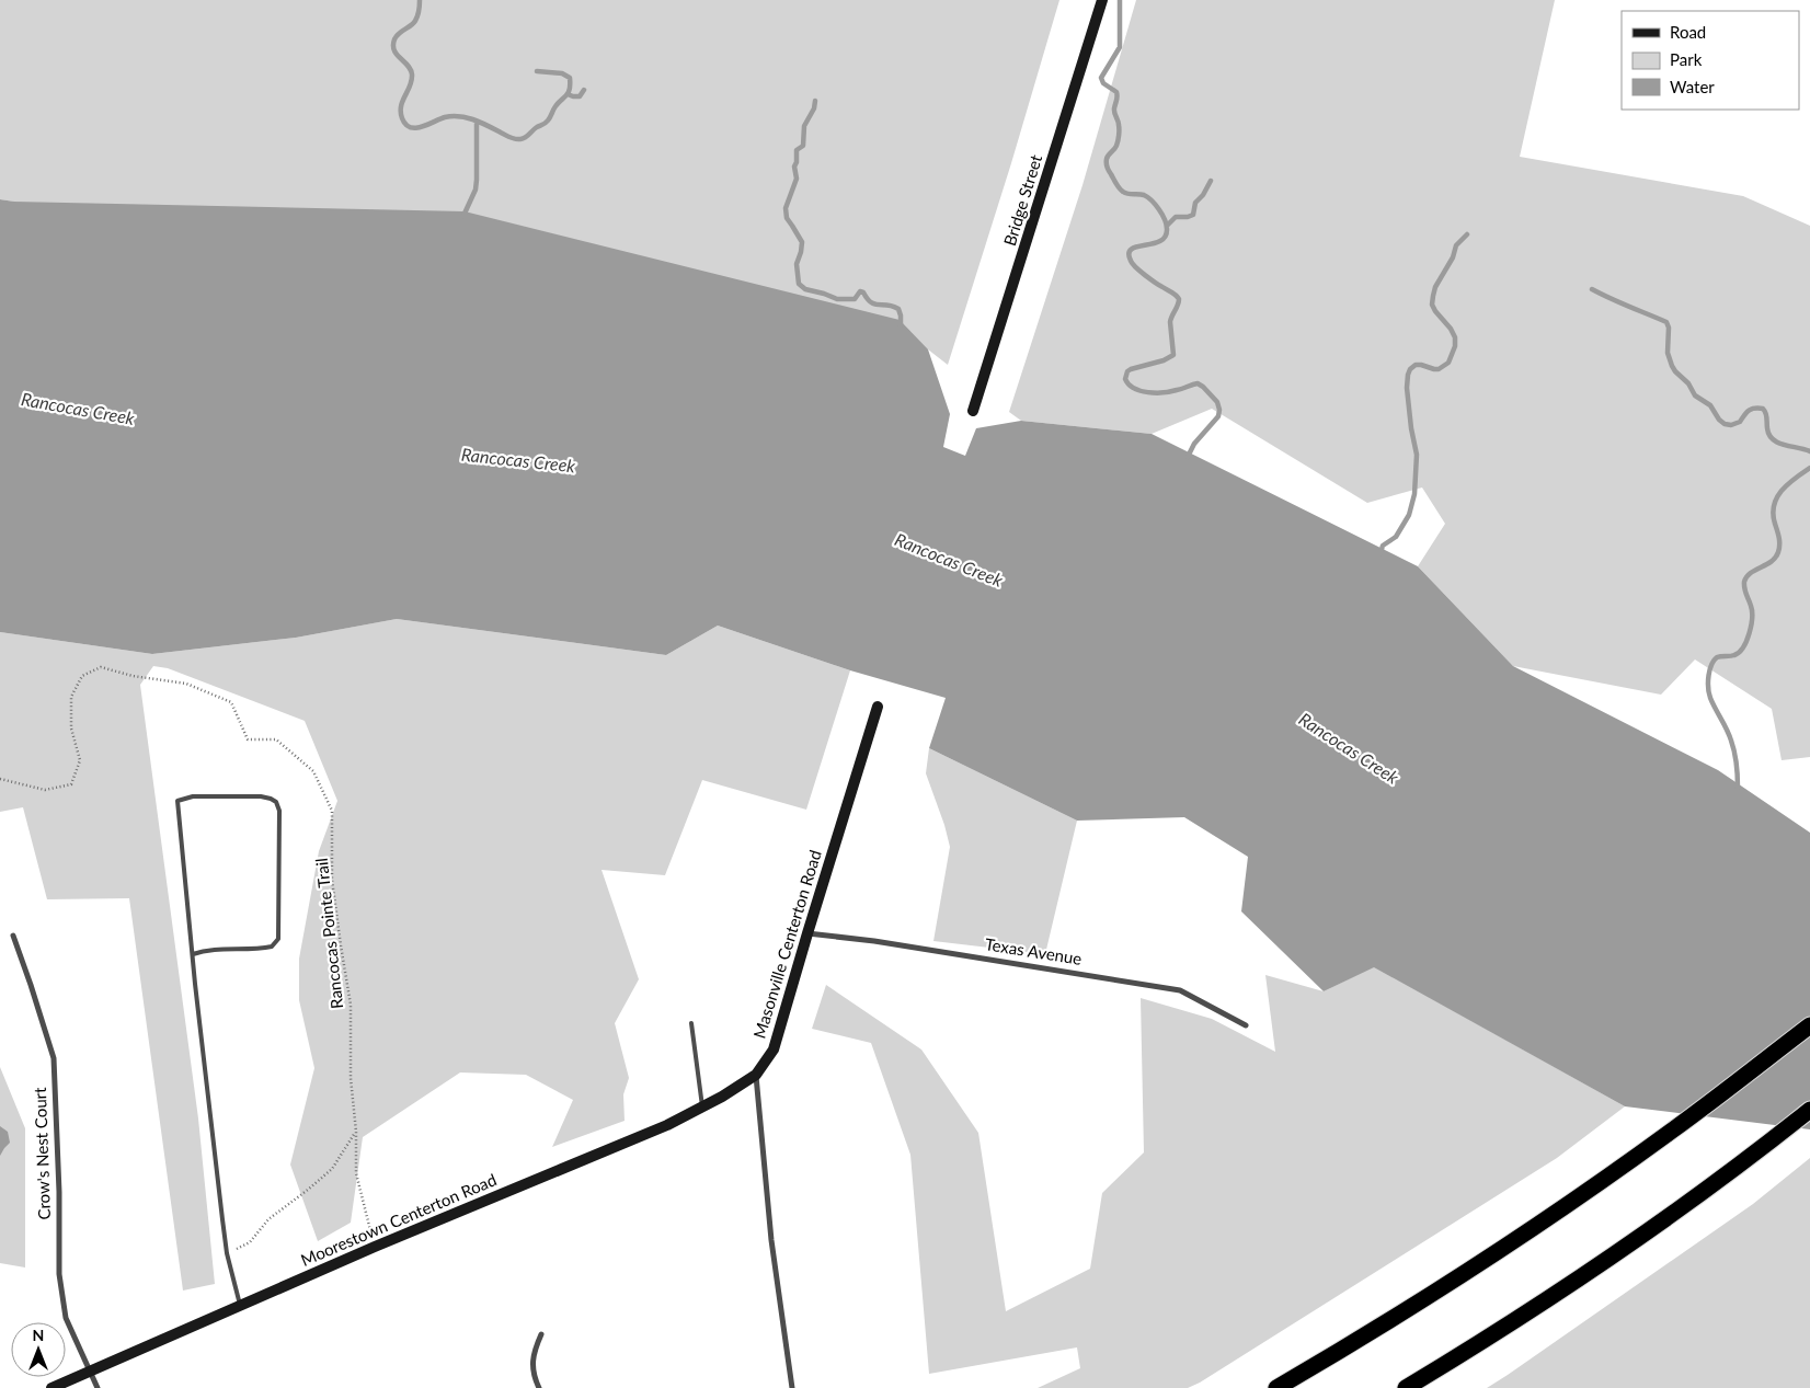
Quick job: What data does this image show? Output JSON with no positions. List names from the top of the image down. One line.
{"streets":{"street":["Bridge Street","Masonville Centerton Road","Texas Avenue","Crow's Nest Court","Moorestown Centerton Road"],"path":["Rancocas Pointe Trail"]},"crossings":[["Rancocas Pointe Trail","Moorestown Centerton Road"],["Masonville Centerton Road","Texas Avenue"],["Masonville Centerton Road","Moorestown Centerton Road"],["Crow's Nest Court","Moorestown Centerton Road"]],"water":["Rancocas Creek"],"legend":["Road","Park","Water"],"north":"top"}
